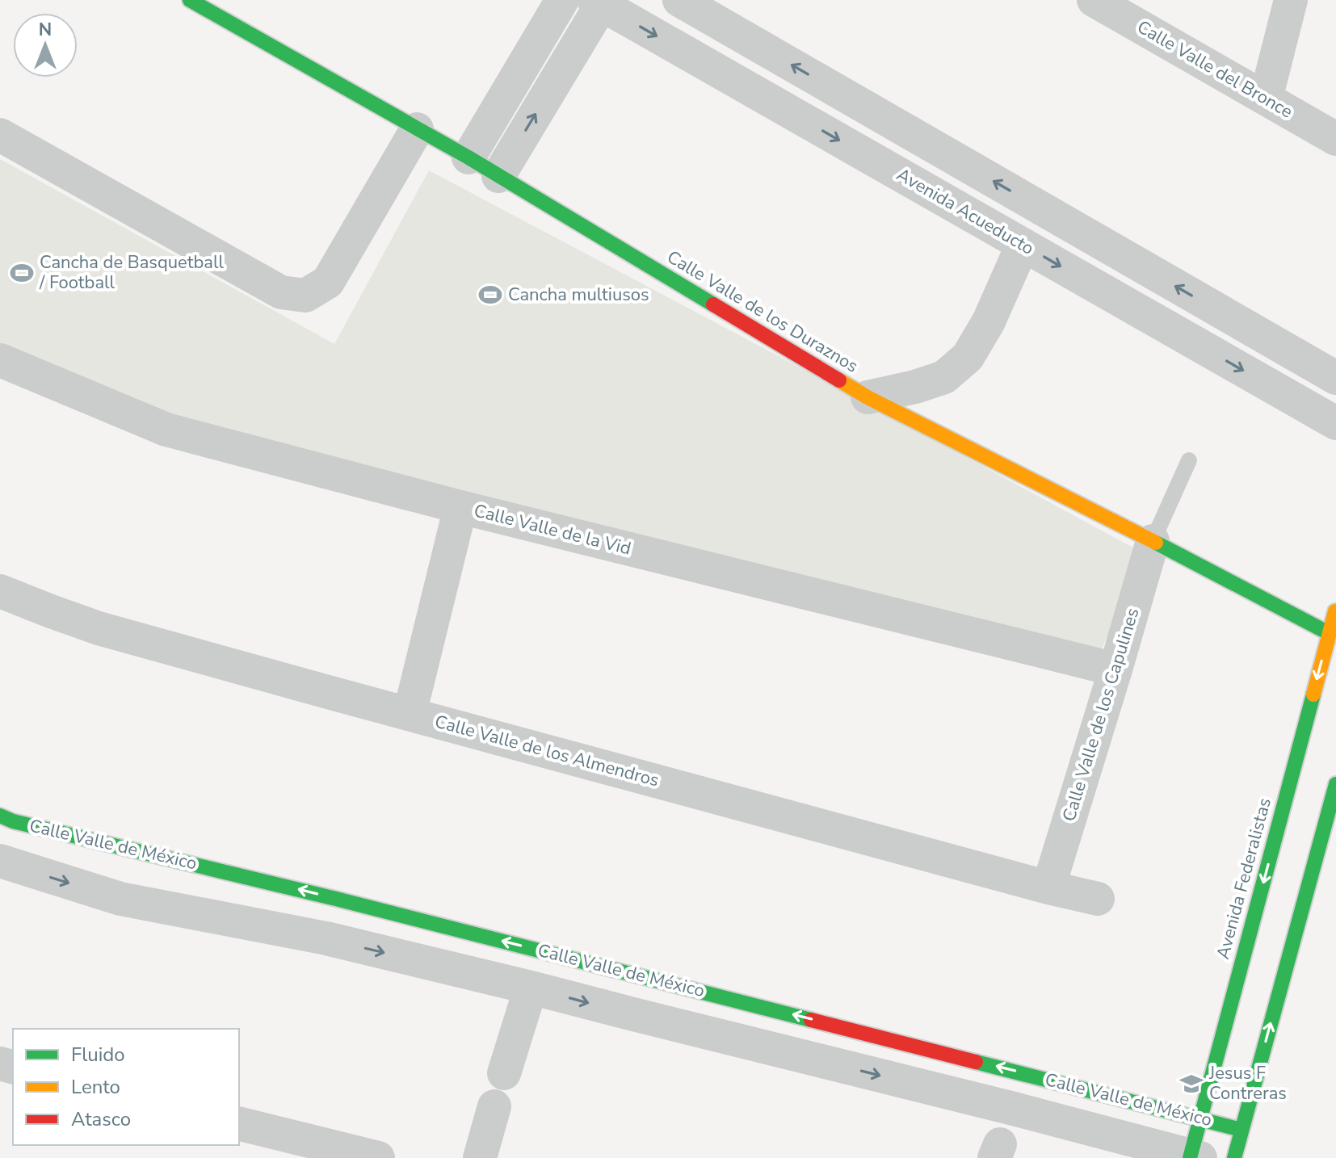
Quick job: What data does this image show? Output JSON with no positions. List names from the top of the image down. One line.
{"streets":{"street":["Calle Valle del Bronce","Avenida Acueducto","Calle Valle de los Duraznos","Calle Valle de la Vid","Calle Valle de los Capulines","Calle Valle de los Almendros","Calle Valle de México","Avenida Federalistas"]},"crossings":[["Calle Valle de los Duraznos","Calle Valle de los Capulines"],["Calle Valle de los Duraznos","Avenida Federalistas"],["Calle Valle de la Vid","Calle Valle de los Capulines"],["Calle Valle de los Capulines","Calle Valle de los Almendros"],["Calle Valle de México","Avenida Federalistas"]],"places":{"sports":["Cancha de Basquetball / Football","Cancha multiusos"],"school or university":["Jesus F Contreras"]},"legend":["Fluido","Lento","Atasco"],"north":"top"}
